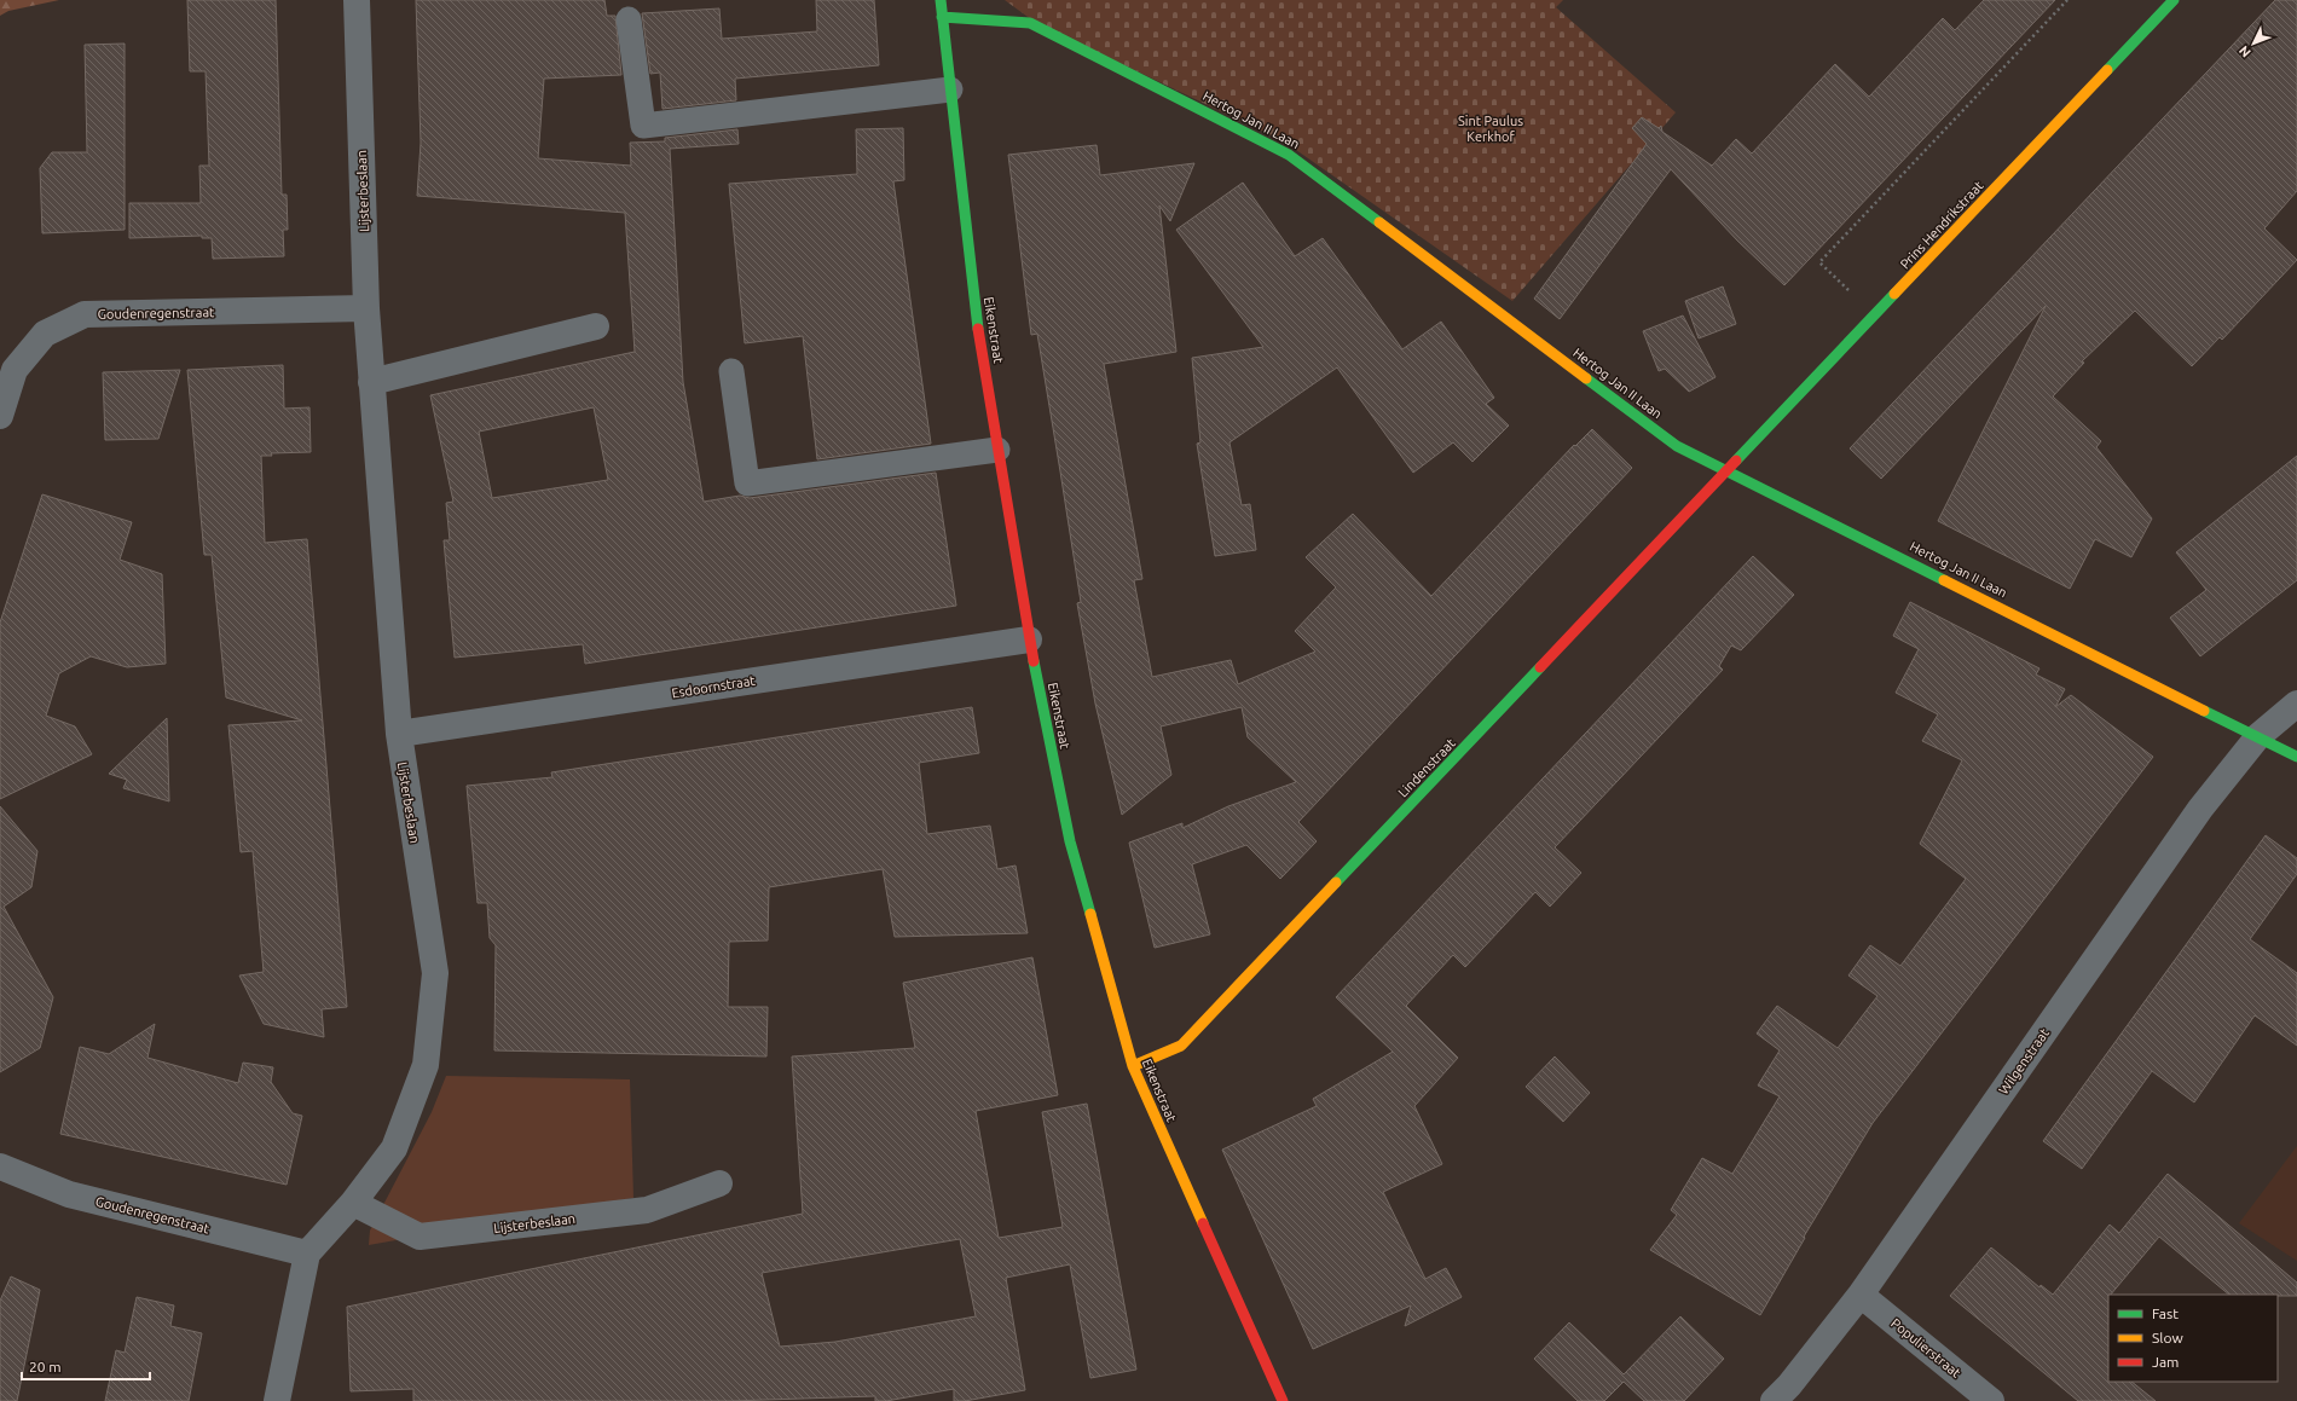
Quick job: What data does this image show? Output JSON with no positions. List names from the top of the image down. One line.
{"streets":{"street":["Hertog Jan II Laan","Lijsterbeslaan","Prins Hendrikstraat","Goudenregenstraat","Eikenstraat","Esdoornstraat","Lindenstraat","Wilgenstraat","Populierstraat"]},"crossings":[["Hertog Jan II Laan","Prins Hendrikstraat"],["Hertog Jan II Laan","Eikenstraat"],["Hertog Jan II Laan","Lindenstraat"],["Hertog Jan II Laan","Wilgenstraat"],["Lijsterbeslaan","Goudenregenstraat"],["Lijsterbeslaan","Esdoornstraat"],["Prins Hendrikstraat","Lindenstraat"],["Eikenstraat","Esdoornstraat"],["Eikenstraat","Lindenstraat"],["Wilgenstraat","Populierstraat"]],"parks":["Sint Paulus Kerkhof"],"legend":["Fast","Slow","Jam"],"scale_bar":"20 m","north":"bottom left"}
